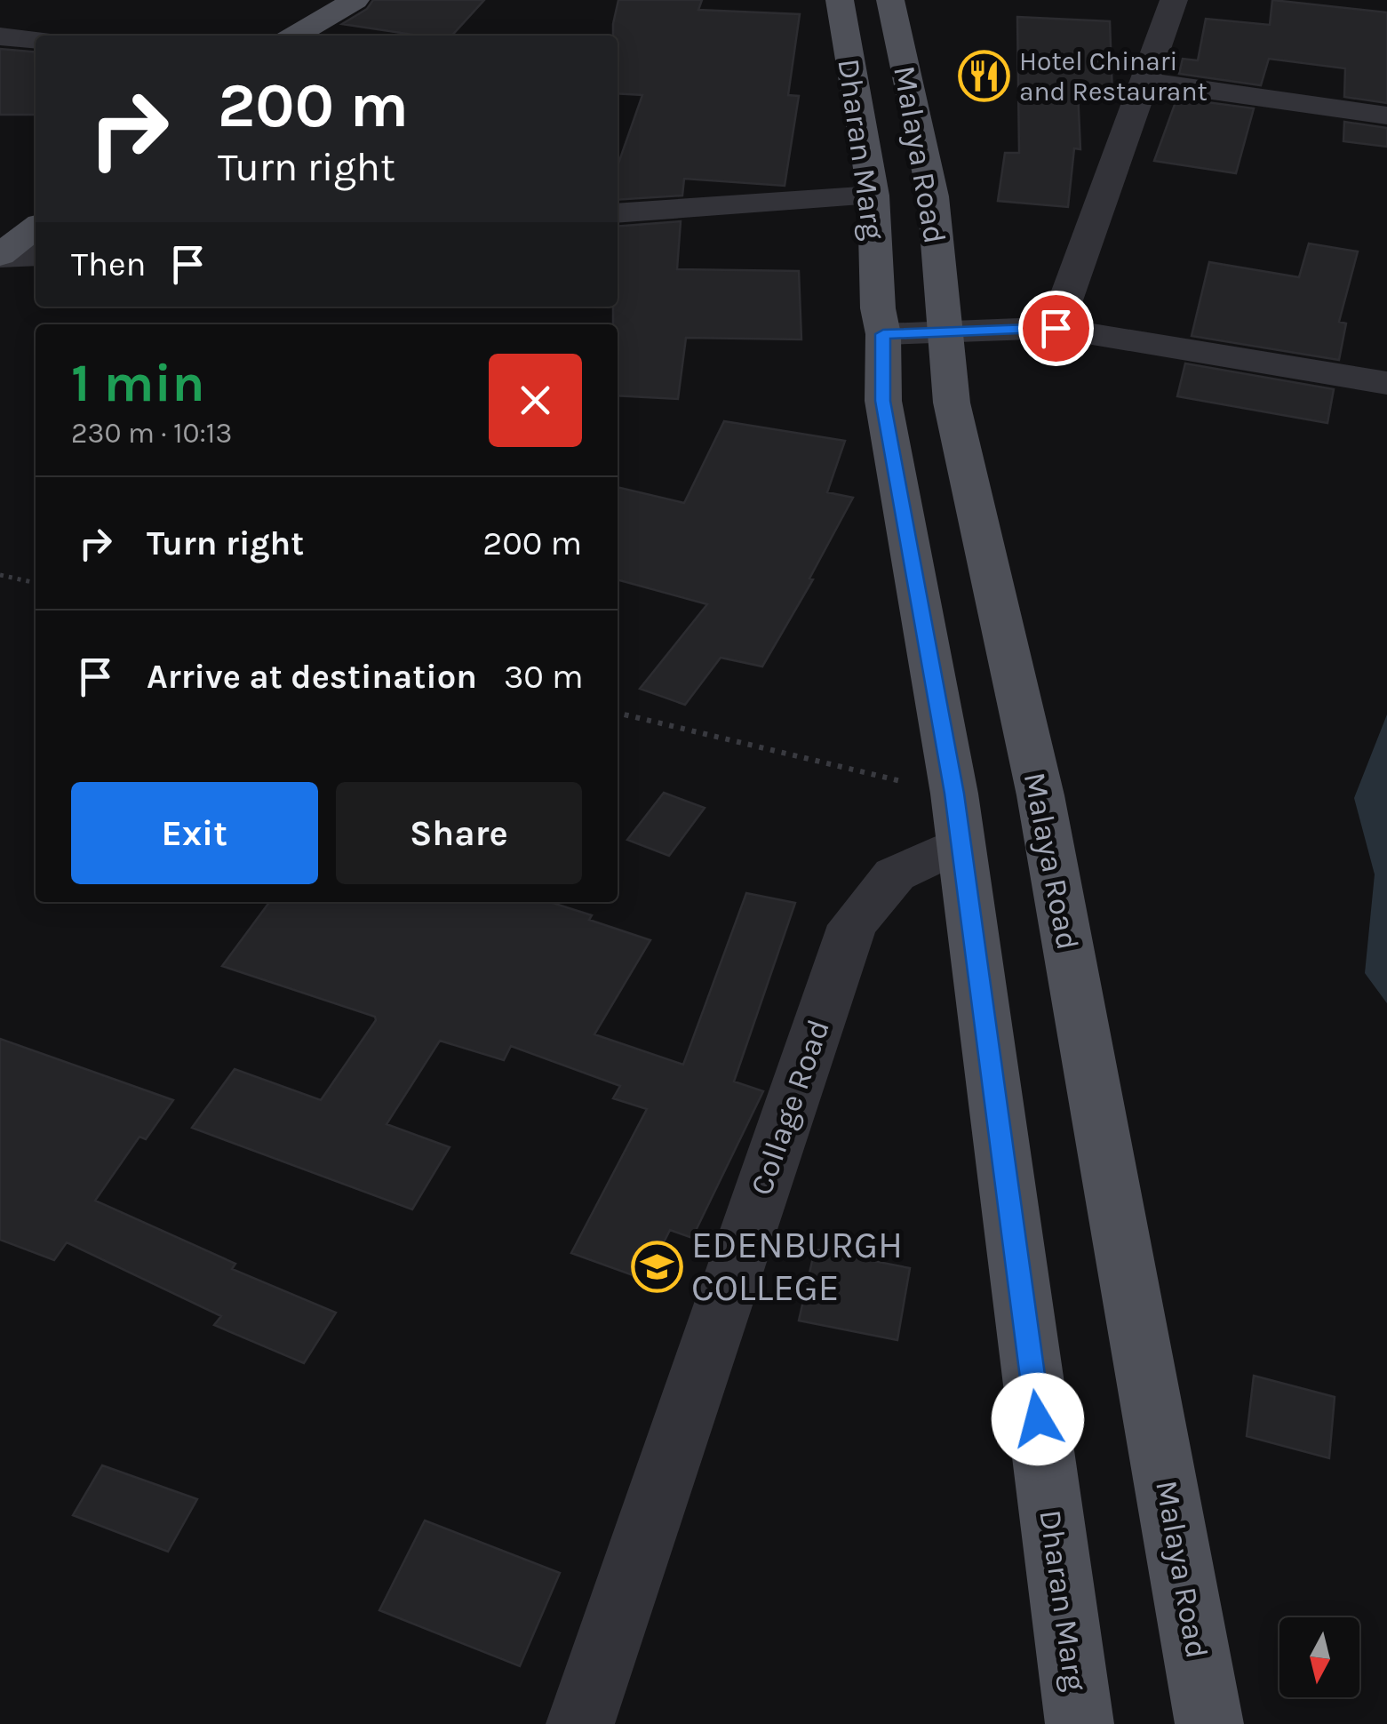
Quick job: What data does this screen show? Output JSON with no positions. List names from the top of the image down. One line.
{"streets":{"main road":["Dharan Marg","Malaya Road"],"street":["Collage Road"]},"crossings":[["Dharan Marg","Collage Road"]],"places":{"restaurant":["Hotel Chinari and Restaurant"],"school or university":["EDENBURGH COLLEGE"]},"north":"bottom","page":{"turn":["200 m","Turn right"],"then":"Then","heading":["1 min","230 m · 10:13"],"list":[{"name":"Turn right","value":"200 m"},{"name":"Arrive at destination","value":"30 m"}],"buttons":["Exit","Share"]}}
